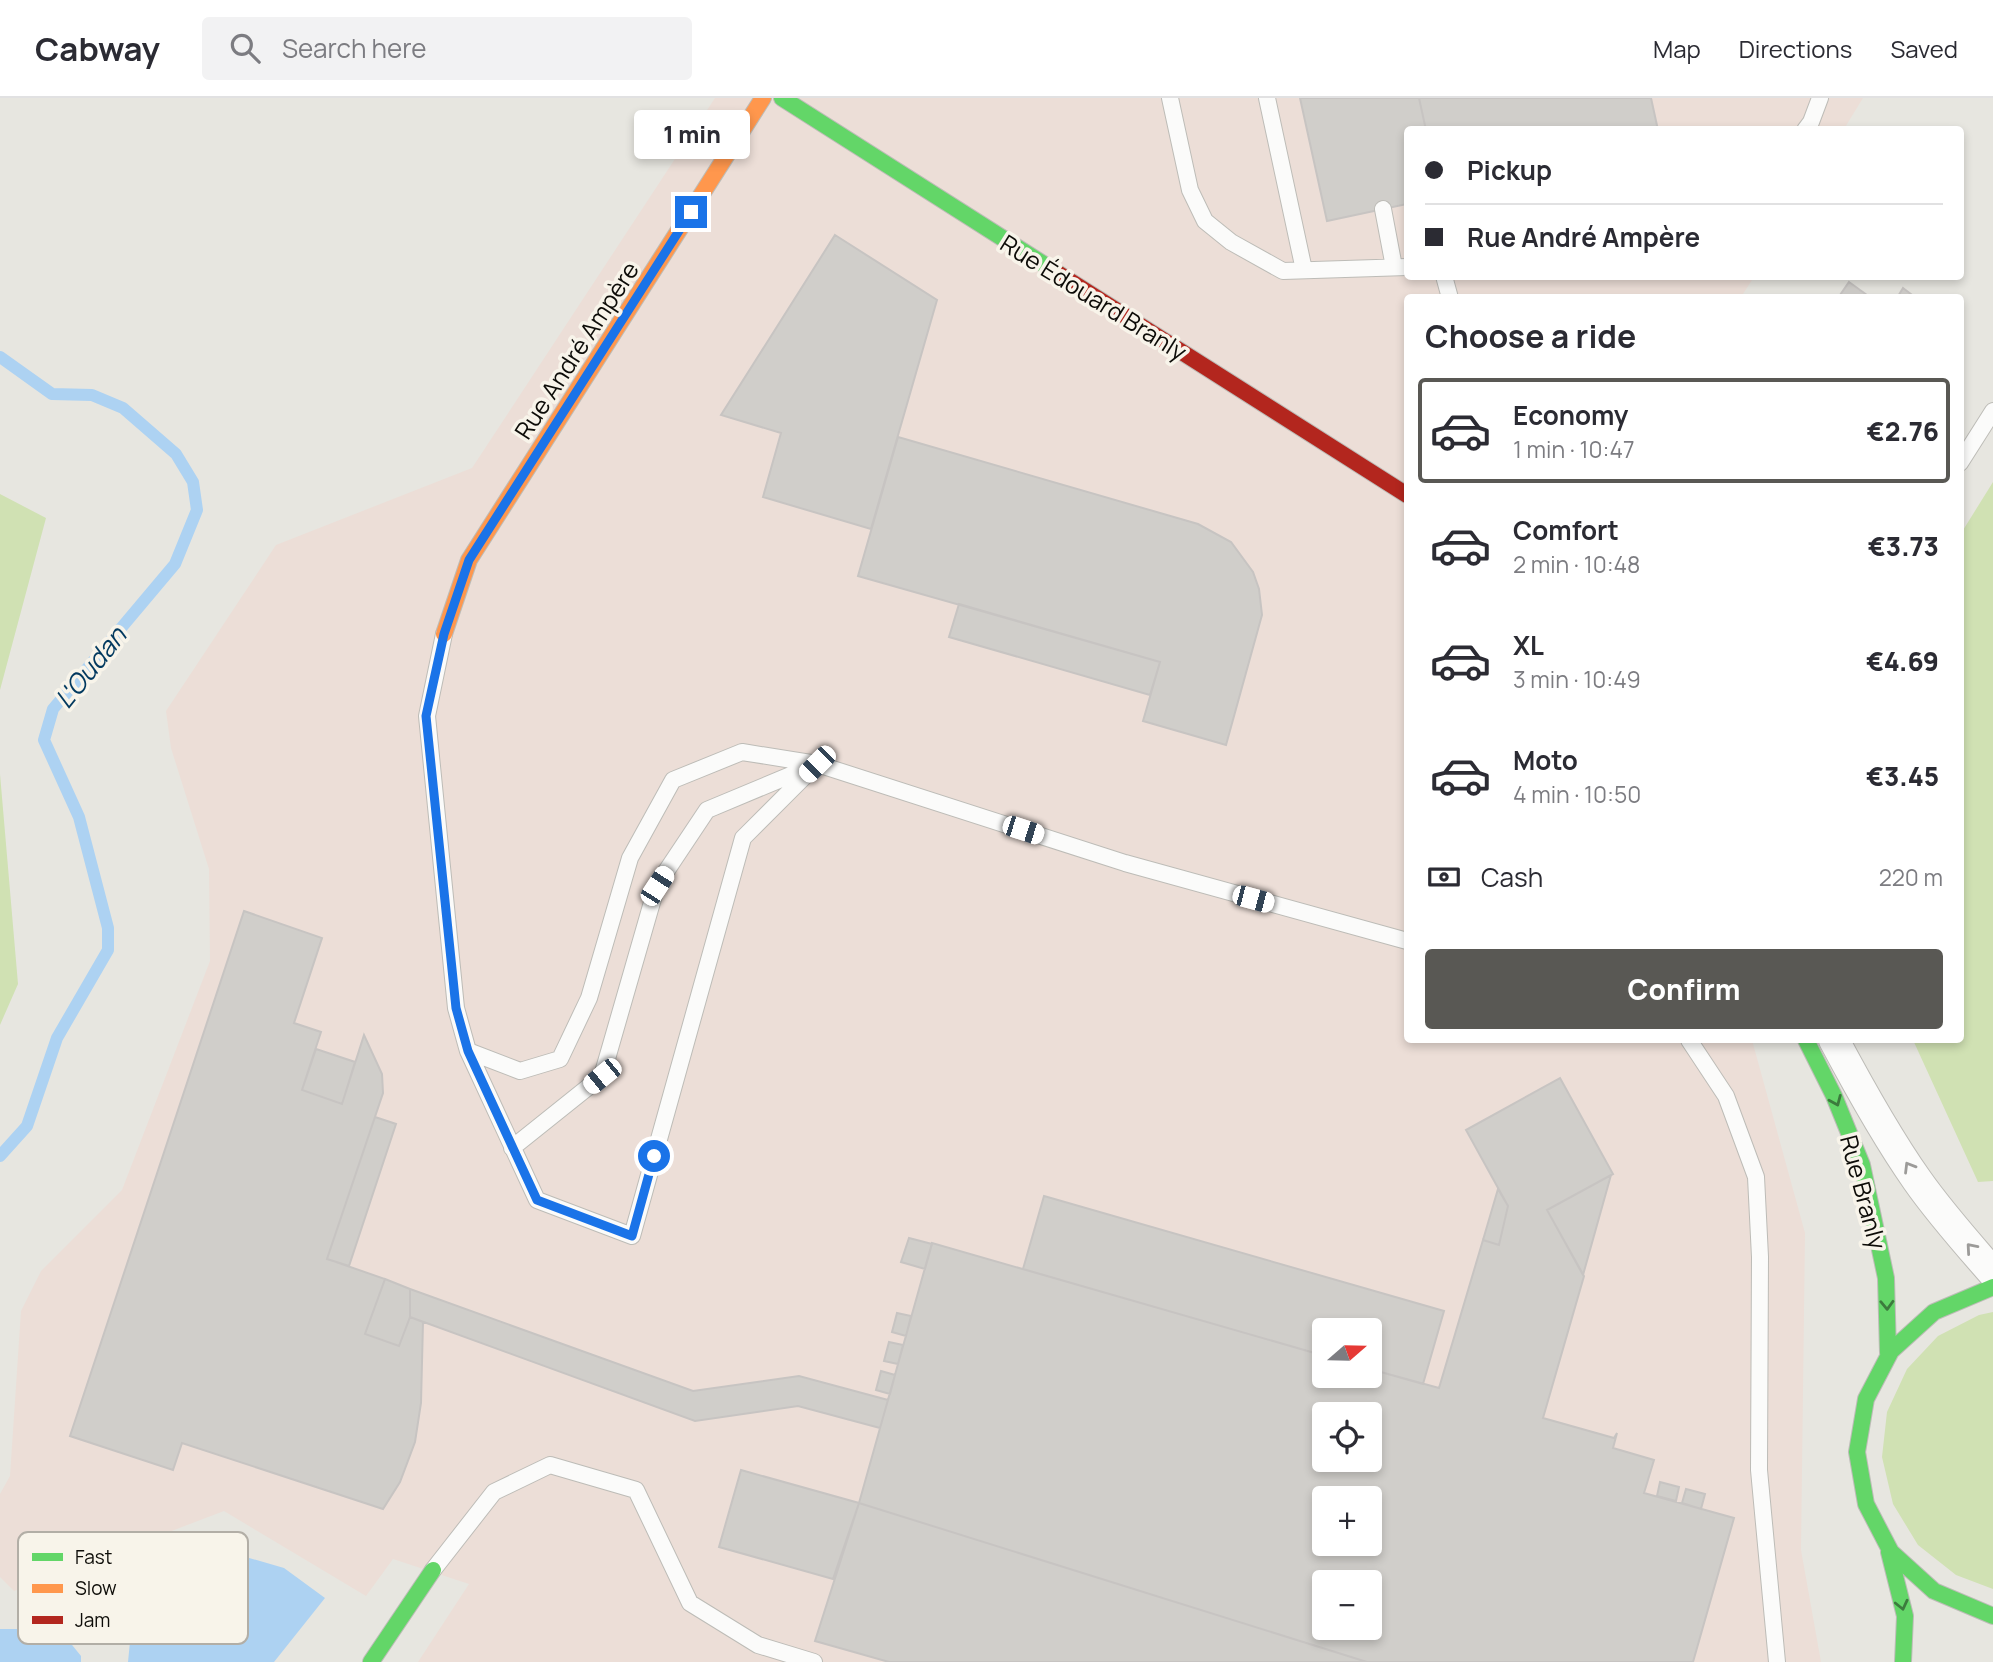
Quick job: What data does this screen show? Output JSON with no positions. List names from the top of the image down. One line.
{"streets":{"street":["Rue Édouard Branly","Rue André Ampère","Rue Branly"]},"water":["L'Oudan"],"legend":["Fast","Slow","Jam"],"north":"right","page":{"header":"Cabway","search":"Search here","nav":["Map","Directions","Saved"],"bubble":"1 min","banner":["Pickup","Rue André Ampère"],"heading":"Choose a ride","list":[{"name":"Economy","note":"1 min · 10:47","value":"€2.76"},{"name":"Comfort","note":"2 min · 10:48","value":"€3.73"},{"name":"XL","note":"3 min · 10:49","value":"€4.69"},{"name":"Moto","note":"4 min · 10:50","value":"€3.45"}],"pay":["Cash","220 m"],"buttons":"Confirm","map_buttons":["+","−"]}}
